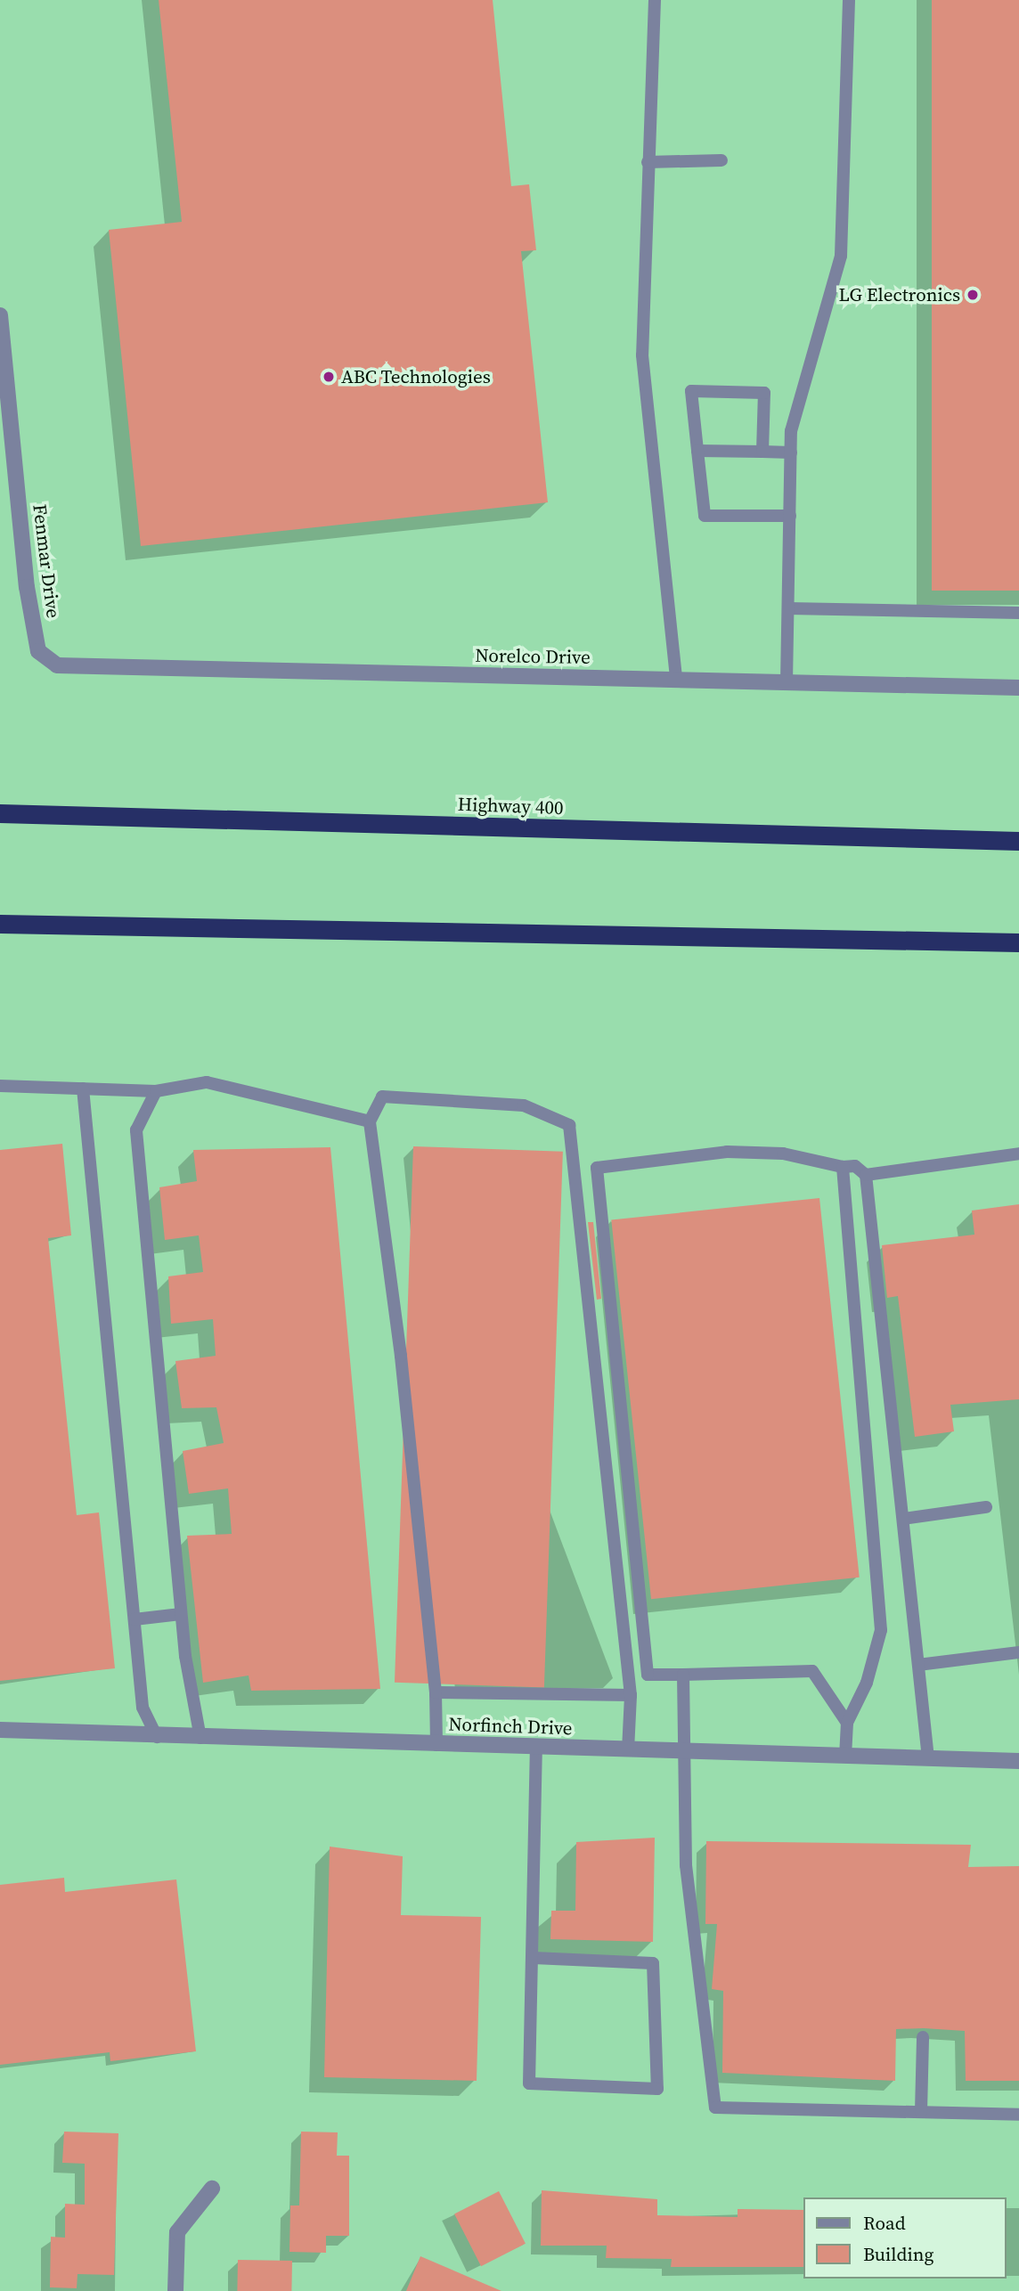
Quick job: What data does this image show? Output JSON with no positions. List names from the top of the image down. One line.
{"streets":{"highway":["Highway 400"],"street":["Fenmar Drive","Norelco Drive","Norfinch Drive"]},"crossings":[["Fenmar Drive","Norelco Drive"]],"places":["LG Electronics","ABC Technologies"],"legend":["Road","Building"]}
